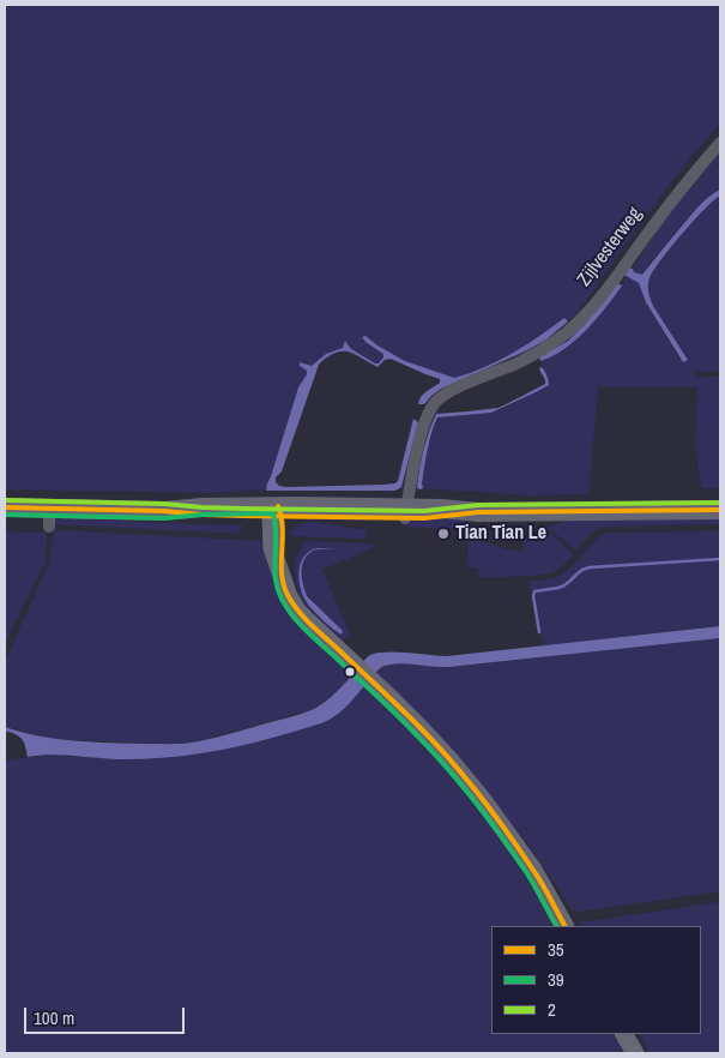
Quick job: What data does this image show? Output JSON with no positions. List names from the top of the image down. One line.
{"streets":{"street":["Zijlvesterweg"]},"places":["Tian Tian Le"],"lines":["transit line 2","transit line 35","transit line 39"],"legend":["35","39","2"],"scale_bar":"100 m"}
